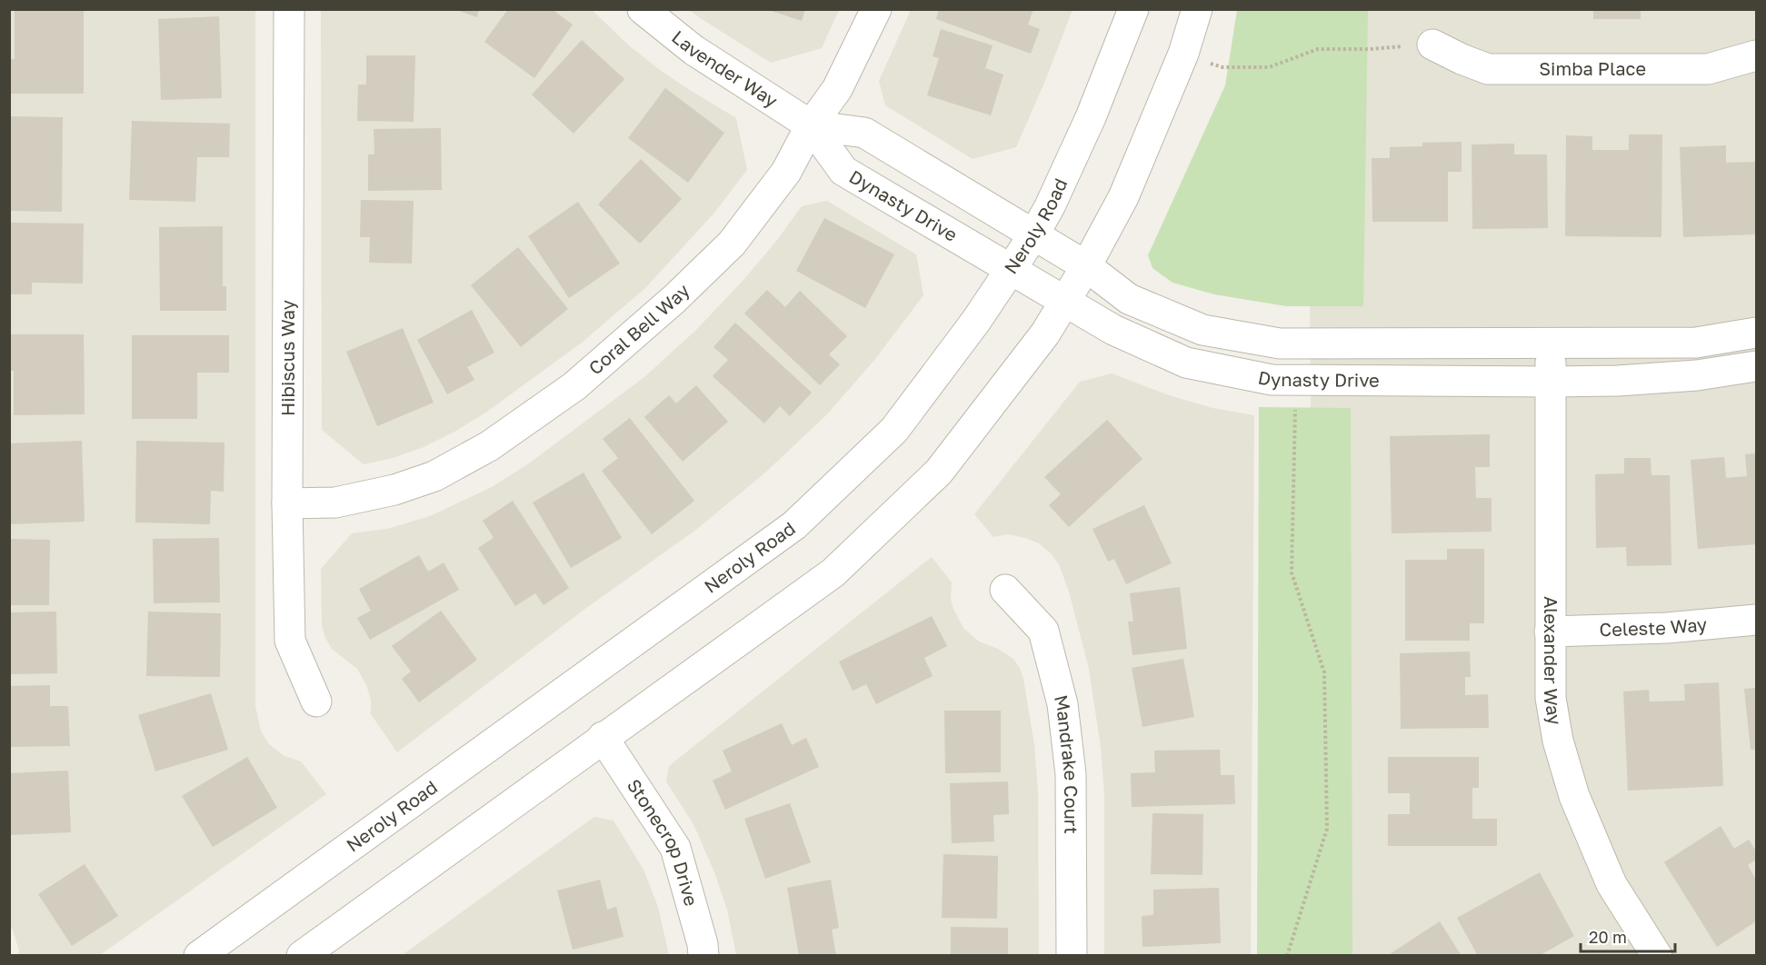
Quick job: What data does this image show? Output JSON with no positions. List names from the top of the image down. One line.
{"streets":{"street":["Lavender Way","Simba Place","Dynasty Drive","Neroly Road","Coral Bell Way","Hibiscus Way","Celeste Way","Alexander Way","Mandrake Court","Stonecrop Drive"]},"crossings":[["Lavender Way","Dynasty Drive"],["Lavender Way","Coral Bell Way"],["Dynasty Drive","Neroly Road"],["Dynasty Drive","Coral Bell Way"],["Dynasty Drive","Alexander Way"],["Coral Bell Way","Hibiscus Way"],["Celeste Way","Alexander Way"]],"scale_bar":"20 m"}
